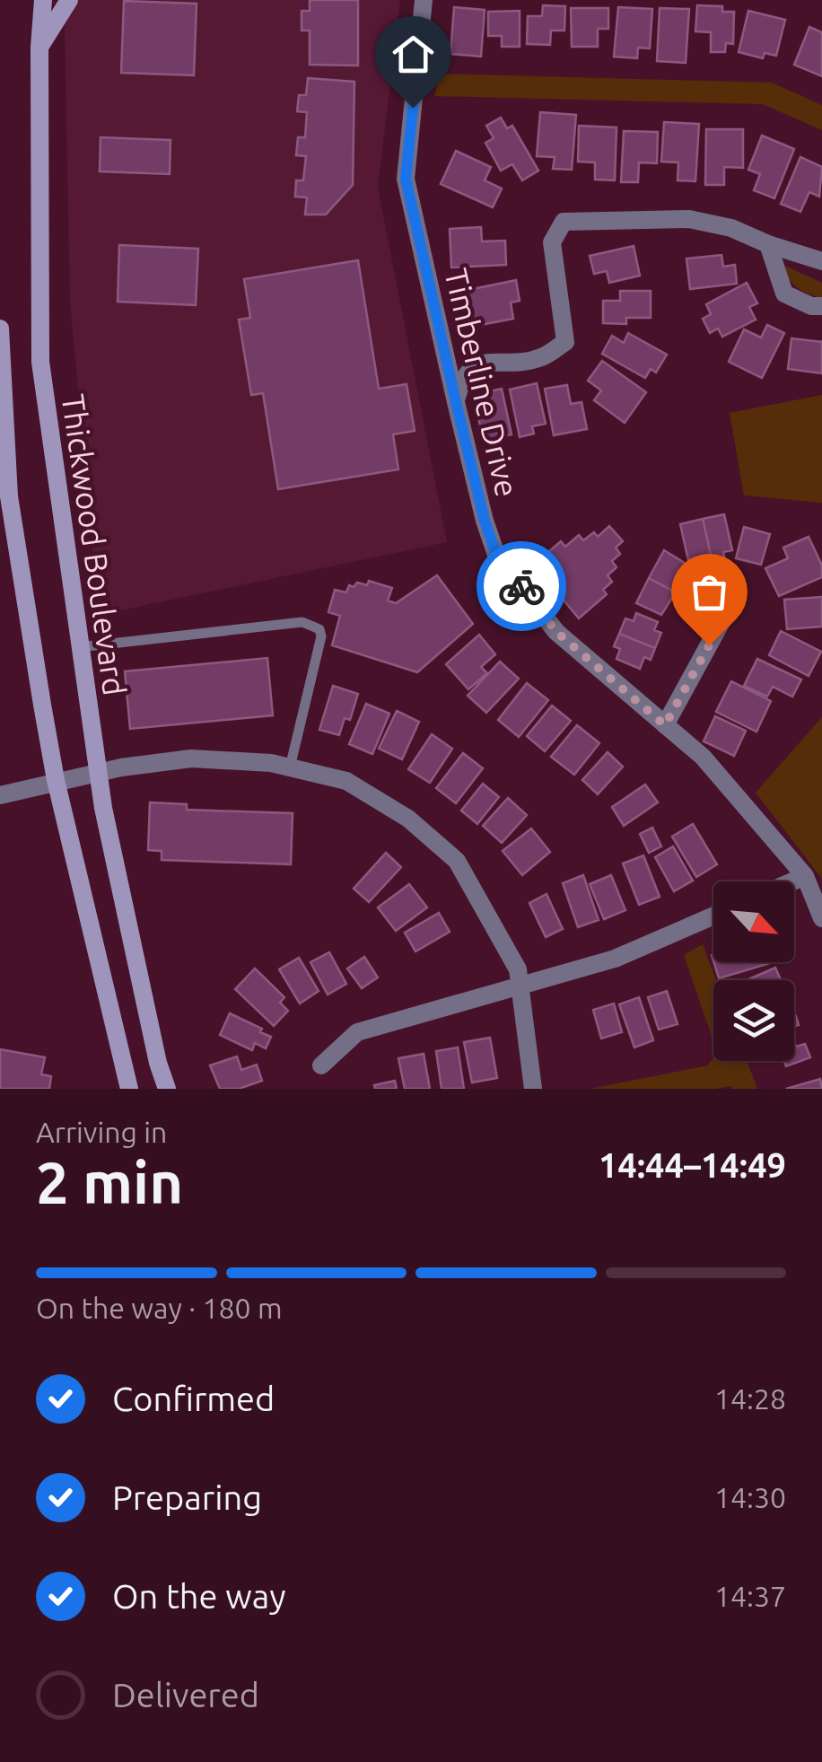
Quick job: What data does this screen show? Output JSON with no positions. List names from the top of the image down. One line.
{"streets":{"main road":["Thickwood Boulevard"],"street":["Timberline Drive"]},"north":"bottom right","page":{"heading":["2 min","Arriving in","14:44–14:49"],"bar":"On the way · 180 m","list":[["Confirmed","14:28"],["Preparing","14:30"],["On the way","14:37"],"Delivered"]}}
